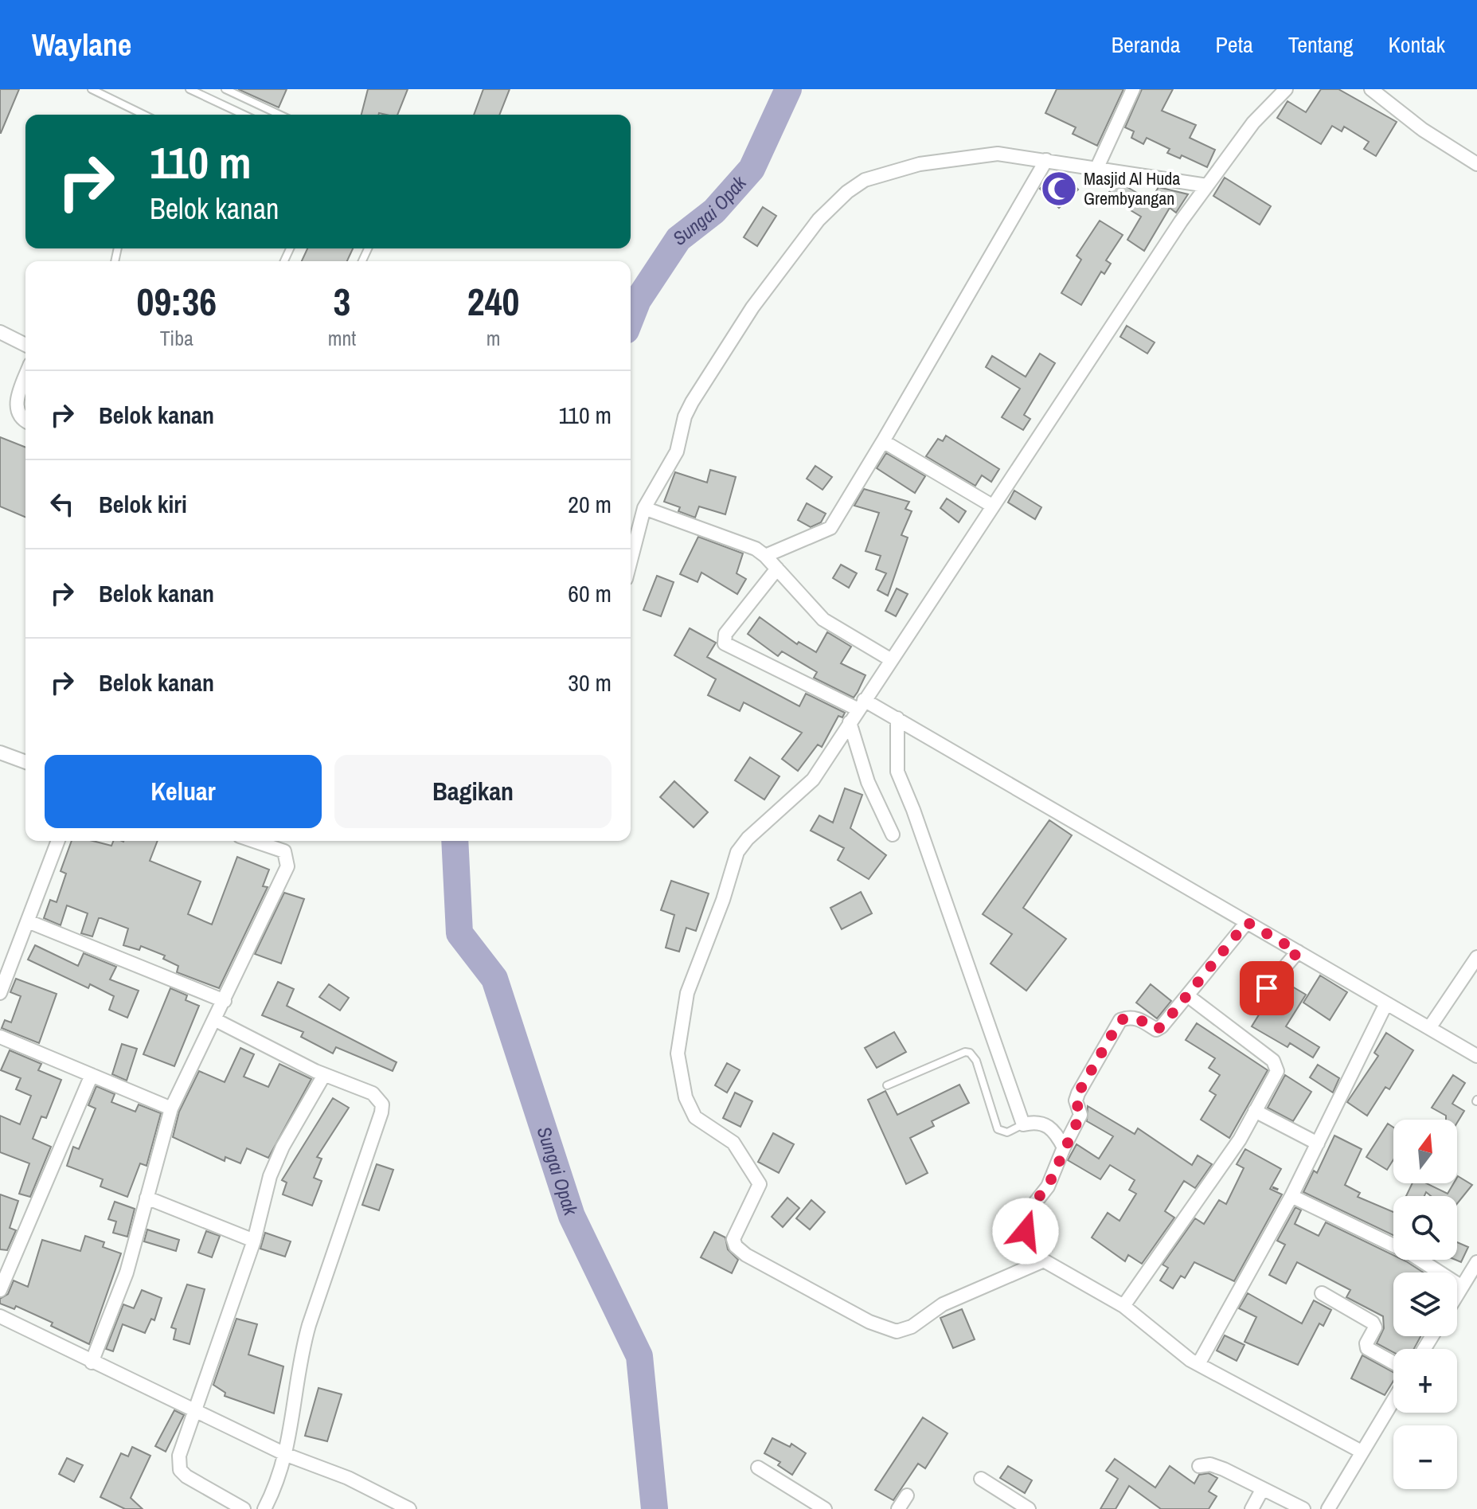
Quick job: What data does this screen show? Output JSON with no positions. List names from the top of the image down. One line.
{"water":["Sungai Opak"],"places":{"mosque":["Masjid Al Huda Grembyangan"]},"north":"top","page":{"header":"Waylane","nav":["Beranda","Peta","Tentang","Kontak"],"turn":["110 m","Belok kanan"],"eta":["09:36","Tiba","3","mnt","240","m"],"list":[{"name":"Belok kanan","value":"110 m"},{"name":"Belok kiri","value":"20 m"},{"name":"Belok kanan","value":"60 m"},{"name":"Belok kanan","value":"30 m"}],"buttons":["Keluar","Bagikan"],"map_buttons":["+","−"]}}
